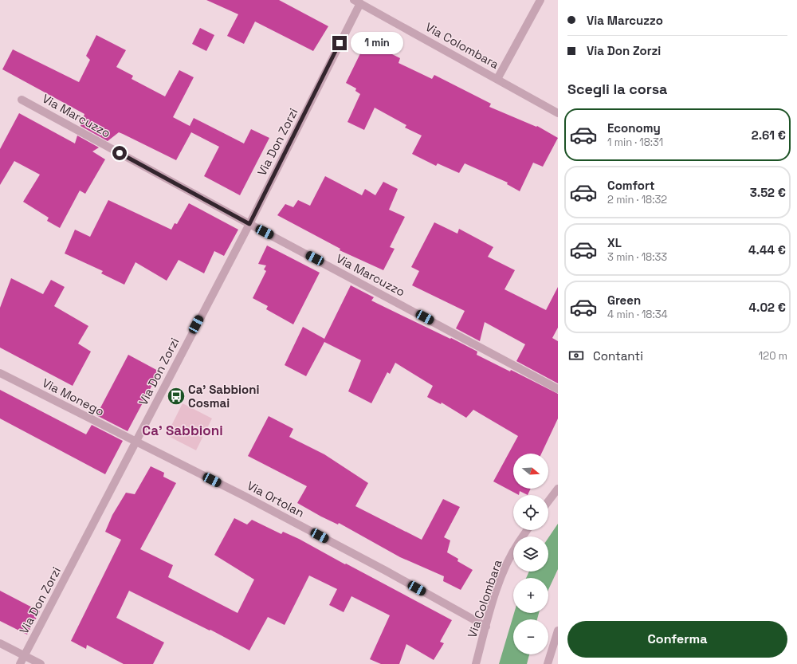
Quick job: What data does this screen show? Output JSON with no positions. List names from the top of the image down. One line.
{"streets":{"street":["Via Colombara","Via Marcuzzo","Via Don Zorzi","Via Monego","Via Ortolan"]},"crossings":[["Via Colombara","Via Don Zorzi"],["Via Colombara","Via Ortolan"],["Via Marcuzzo","Via Don Zorzi"],["Via Don Zorzi","Via Monego"],["Via Don Zorzi","Via Ortolan"],["Via Monego","Via Ortolan"]],"districts":["Ca' Sabbioni"],"places":{"bus stop":["Ca' Sabbioni Cosmai"]},"north":"right","page":{"banner":["Via Marcuzzo","Via Don Zorzi"],"bubble":"1 min","heading":"Scegli la corsa","list":[{"name":"Economy","note":"1 min · 18:31","value":"2.61 €"},{"name":"Comfort","note":"2 min · 18:32","value":"3.52 €"},{"name":"XL","note":"3 min · 18:33","value":"4.44 €"},{"name":"Green","note":"4 min · 18:34","value":"4.02 €"}],"pay":["Contanti","120 m"],"map_buttons":["+","−"],"buttons":"Conferma"}}
